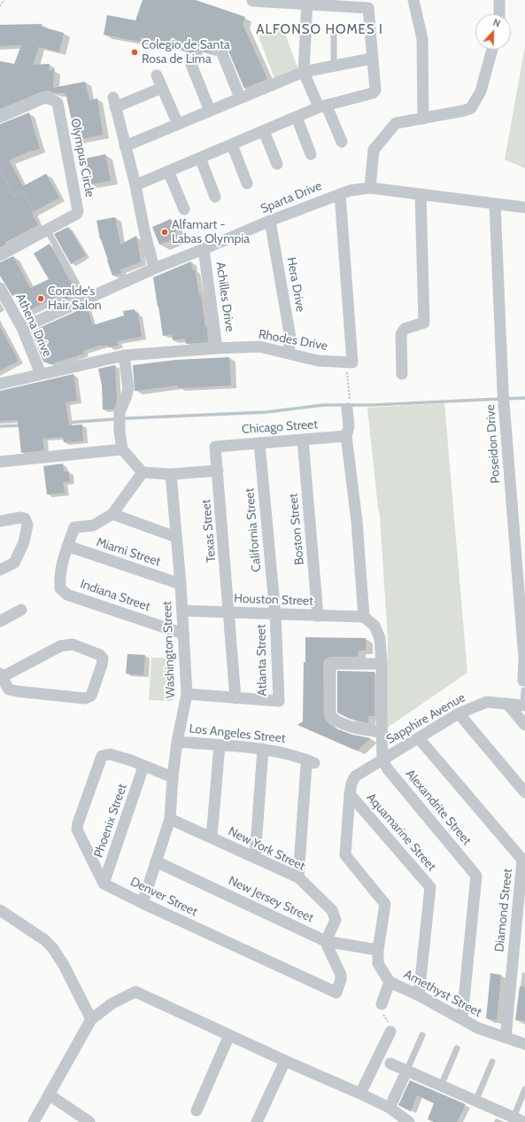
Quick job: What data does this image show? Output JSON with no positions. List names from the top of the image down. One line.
{"streets":{"street":["Olympus Circle","Sparta Drive","Hera Drive","Achilles Drive","Athena Drive","Rhodes Drive","Chicago Street","Poseidon Drive","Boston Street","California Street","Texas Street","Miami Street","Indiana Street","Houston Street","Washington Street","Atlanta Street","Sapphire Avenue","Los Angeles Street","Alexandrite Street","Phoenix Street","Aquamarine Street","New York Street","Denver Street","New Jersey Street","Diamond Street","Amethyst Street"]},"crossings":[["Sparta Drive","Hera Drive"],["Sparta Drive","Achilles Drive"],["Sparta Drive","Athena Drive"],["Sparta Drive","Poseidon Drive"],["Hera Drive","Rhodes Drive"],["Achilles Drive","Rhodes Drive"],["Athena Drive","Rhodes Drive"],["Chicago Street","Boston Street"],["Chicago Street","California Street"],["Chicago Street","Texas Street"],["Boston Street","Houston Street"],["California Street","Houston Street"],["California Street","Atlanta Street"],["Texas Street","Houston Street"],["Texas Street","Atlanta Street"],["Miami Street","Indiana Street"],["Miami Street","Washington Street"],["Indiana Street","Washington Street"],["Houston Street","Washington Street"],["Houston Street","Atlanta Street"],["Washington Street","Atlanta Street"],["Washington Street","Los Angeles Street"],["Washington Street","New York Street"],["Washington Street","Denver Street"],["Washington Street","New Jersey Street"],["Sapphire Avenue","Alexandrite Street"],["Sapphire Avenue","Diamond Street"],["Sapphire Avenue","Amethyst Street"],["Los Angeles Street","New York Street"],["Alexandrite Street","Amethyst Street"],["Phoenix Street","Denver Street"],["Aquamarine Street","Amethyst Street"],["New York Street","Denver Street"],["New York Street","New Jersey Street"],["Denver Street","New Jersey Street"],["New Jersey Street","Amethyst Street"],["Diamond Street","Amethyst Street"]],"districts":["ALFONSO HOMES I"],"places":["Colegio de Santa Rosa de Lima","Alfamart - Labas Olympia","Coralde's Hair Salon"],"north":"top"}
